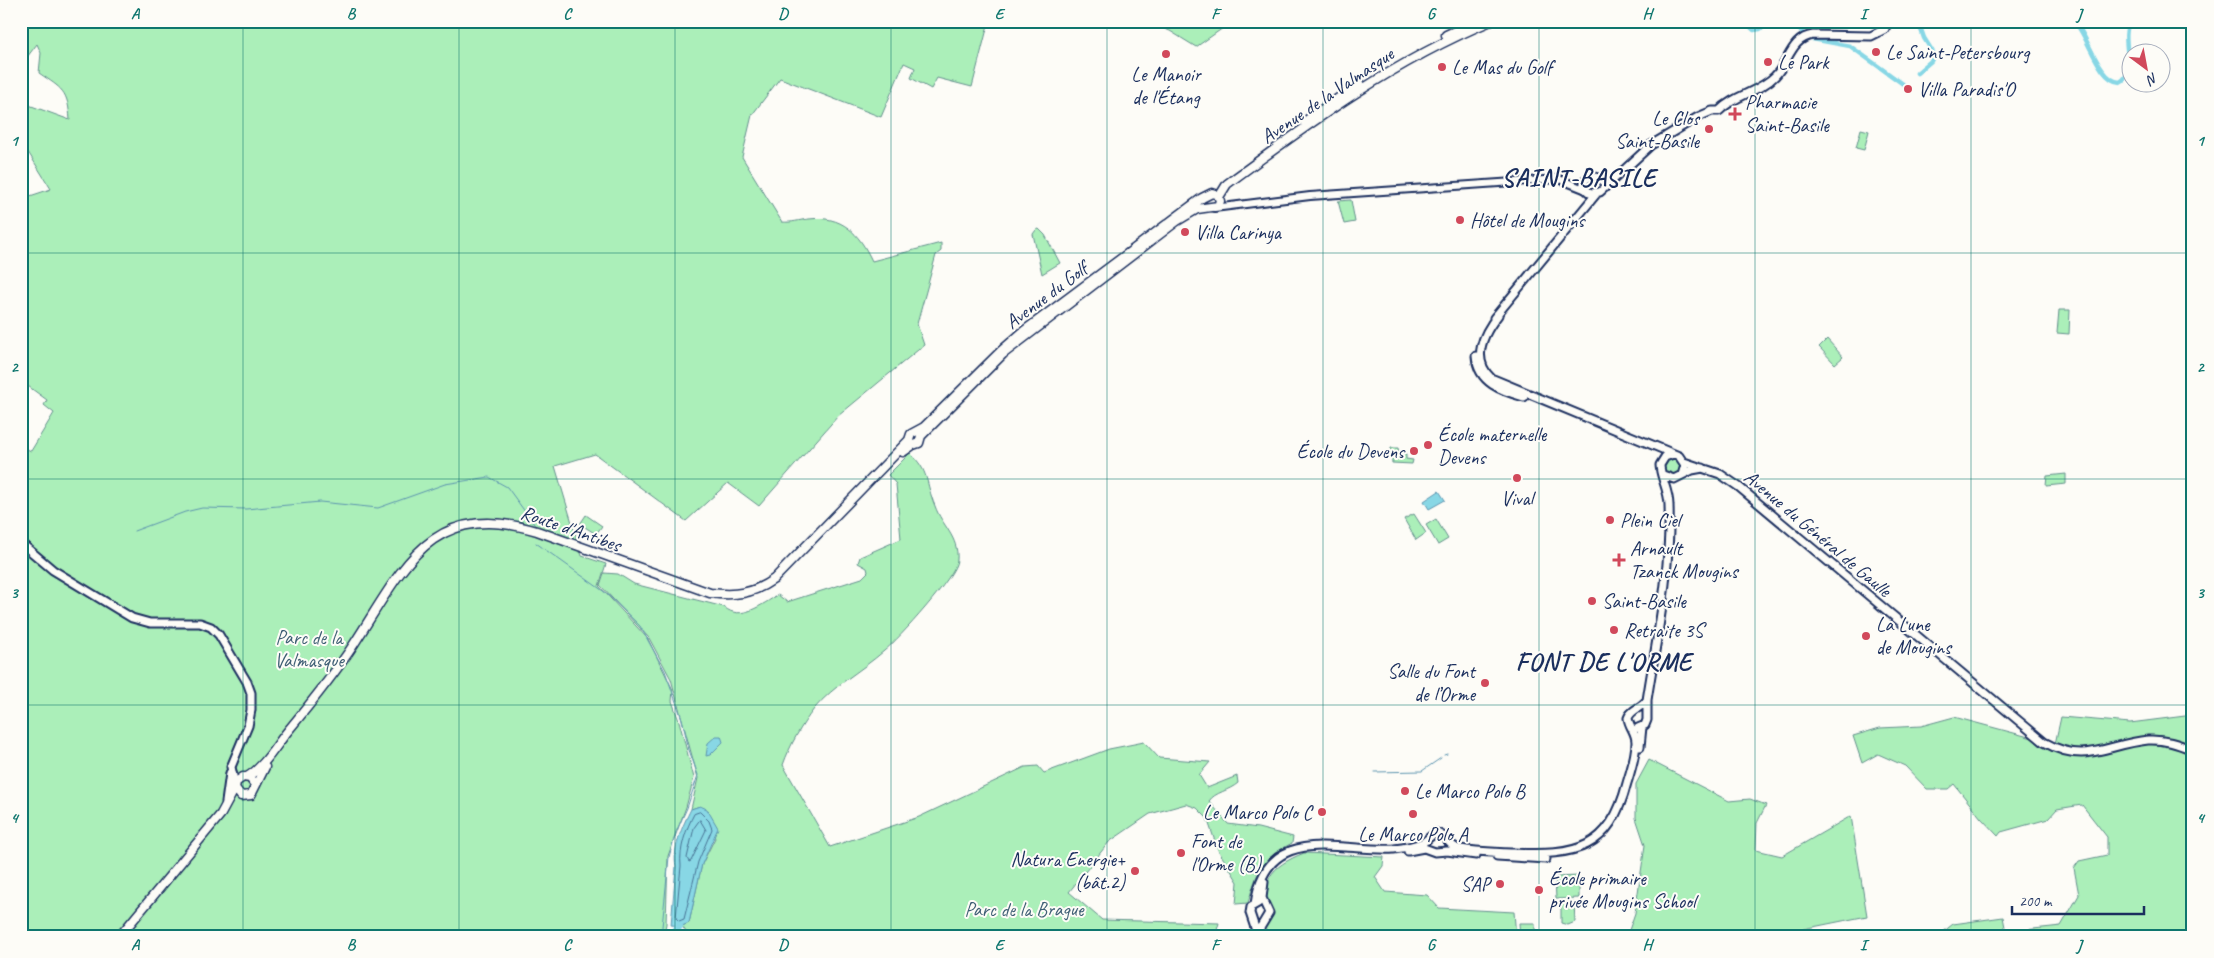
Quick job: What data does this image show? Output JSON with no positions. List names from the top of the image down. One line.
{"streets":{"main road":["Avenue de la Valmasque","Avenue du Golf","Route d'Antibes","Avenue du Général de Gaulle"]},"crossings":[["Avenue de la Valmasque","Avenue du Golf"],["Avenue du Golf","Route d'Antibes"]],"districts":["SAINT-BASILE","FONT DE L'ORME"],"parks":["Parc de la Valmasque","Parc de la Brague"],"places":{"other":["Le Saint-Petersbourg","Le Manoir de l'Étang","Le Park","Le Mas du Golf","Villa Paradis'O","Le Clos Saint-Basile","Hôtel de Mougins","Villa Carinya","École maternelle Devens","École du Devens","Vival","Plein Ciel","Saint-Basile","Retraite 3S","La Lune de Mougins","Salle du Font de l’Orme","Le Marco Polo B","Le Marco Polo C","Le Marco Polo A","Font de l'Orme (B)","Natura Energie+ (bât.2)","SAP","École primaire privée Mougins School"],"health":["Pharmacie Saint-Basile","Arnault Tzanck Mougins"]},"scale_bar":"200 m","north":"bottom right","grid":{"columns":["A","B","C","D","E","F","G","H","I","J"],"rows":["1","2","3","4"]}}
